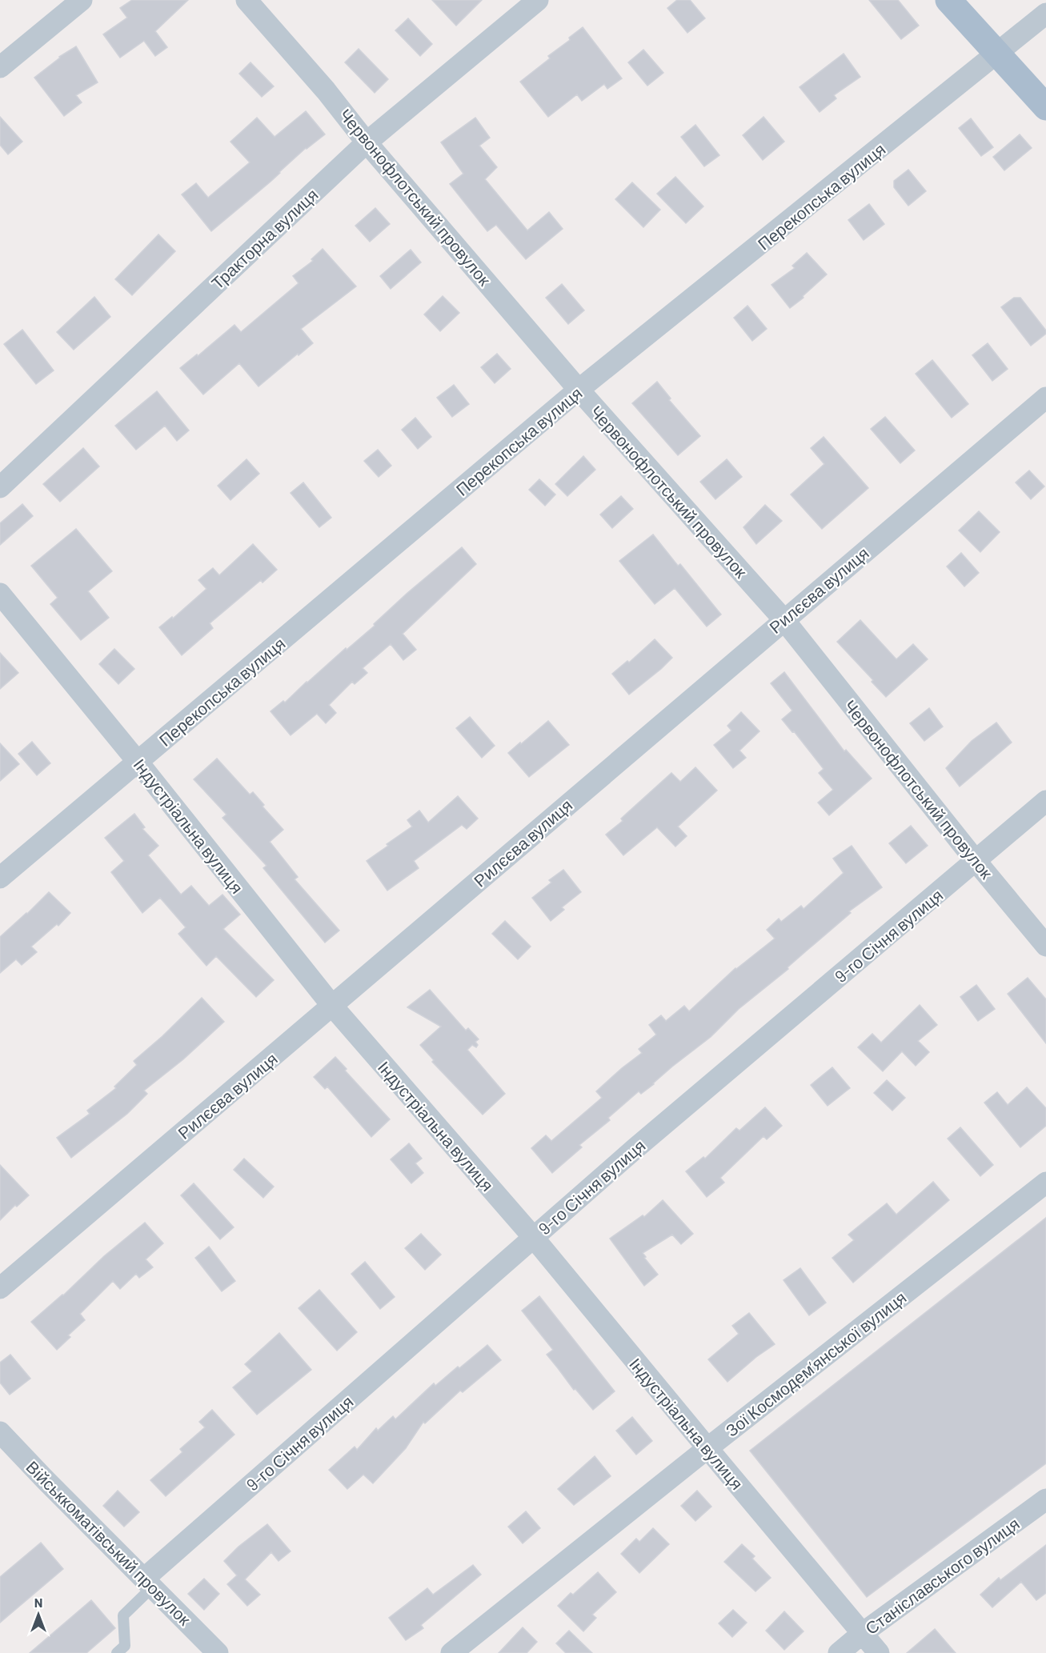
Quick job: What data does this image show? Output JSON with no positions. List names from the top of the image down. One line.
{"streets":{"street":["Перекопська вулиця","Червонофлотський провулок","Тракторна вулиця","Рилєєва вулиця","Індустріальна вулиця","9-го Січня вулиця","Зої Космодем’янської вулиця","Військкоматівський провулок","Станіславського вулиця"]},"crossings":[["Перекопська вулиця","Червонофлотський провулок"],["Перекопська вулиця","Індустріальна вулиця"],["Червонофлотський провулок","Тракторна вулиця"],["Червонофлотський провулок","Рилєєва вулиця"],["Червонофлотський провулок","9-го Січня вулиця"],["Рилєєва вулиця","Індустріальна вулиця"],["Індустріальна вулиця","9-го Січня вулиця"],["Індустріальна вулиця","Зої Космодем’янської вулиця"],["Індустріальна вулиця","Станіславського вулиця"],["9-го Січня вулиця","Військкоматівський провулок"]],"north":"top"}
